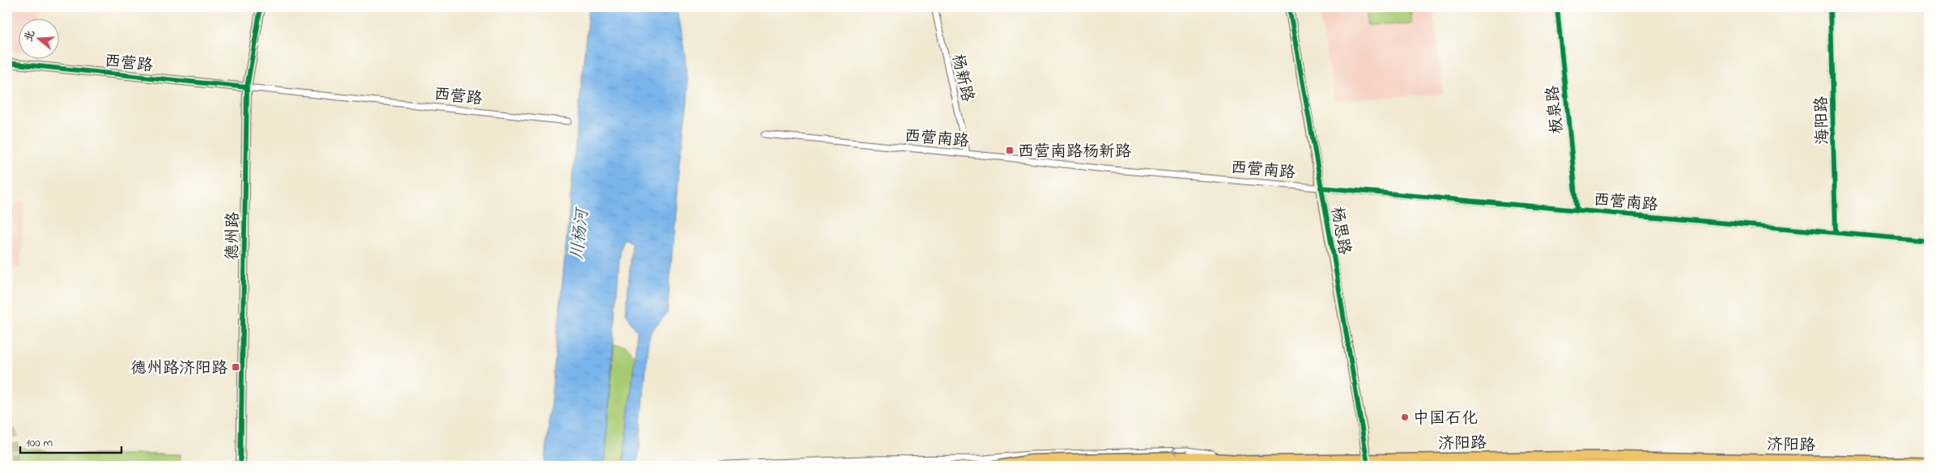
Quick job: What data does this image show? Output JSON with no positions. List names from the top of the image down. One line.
{"streets":{"main road":["济阳路"],"street":["西营路","杨新路","板泉路","海阳路","西营南路","杨思路","德州路"]},"crossings":[["西营路","德州路"],["杨新路","西营南路"],["板泉路","西营南路"],["海阳路","西营南路"],["西营南路","杨思路"],["杨思路","济阳路"]],"water":["川杨河"],"places":{"transit":["西营南路杨新路","德州路济阳路"],"other":["中国石化"]},"scale_bar":"100 m","north":"left"}
